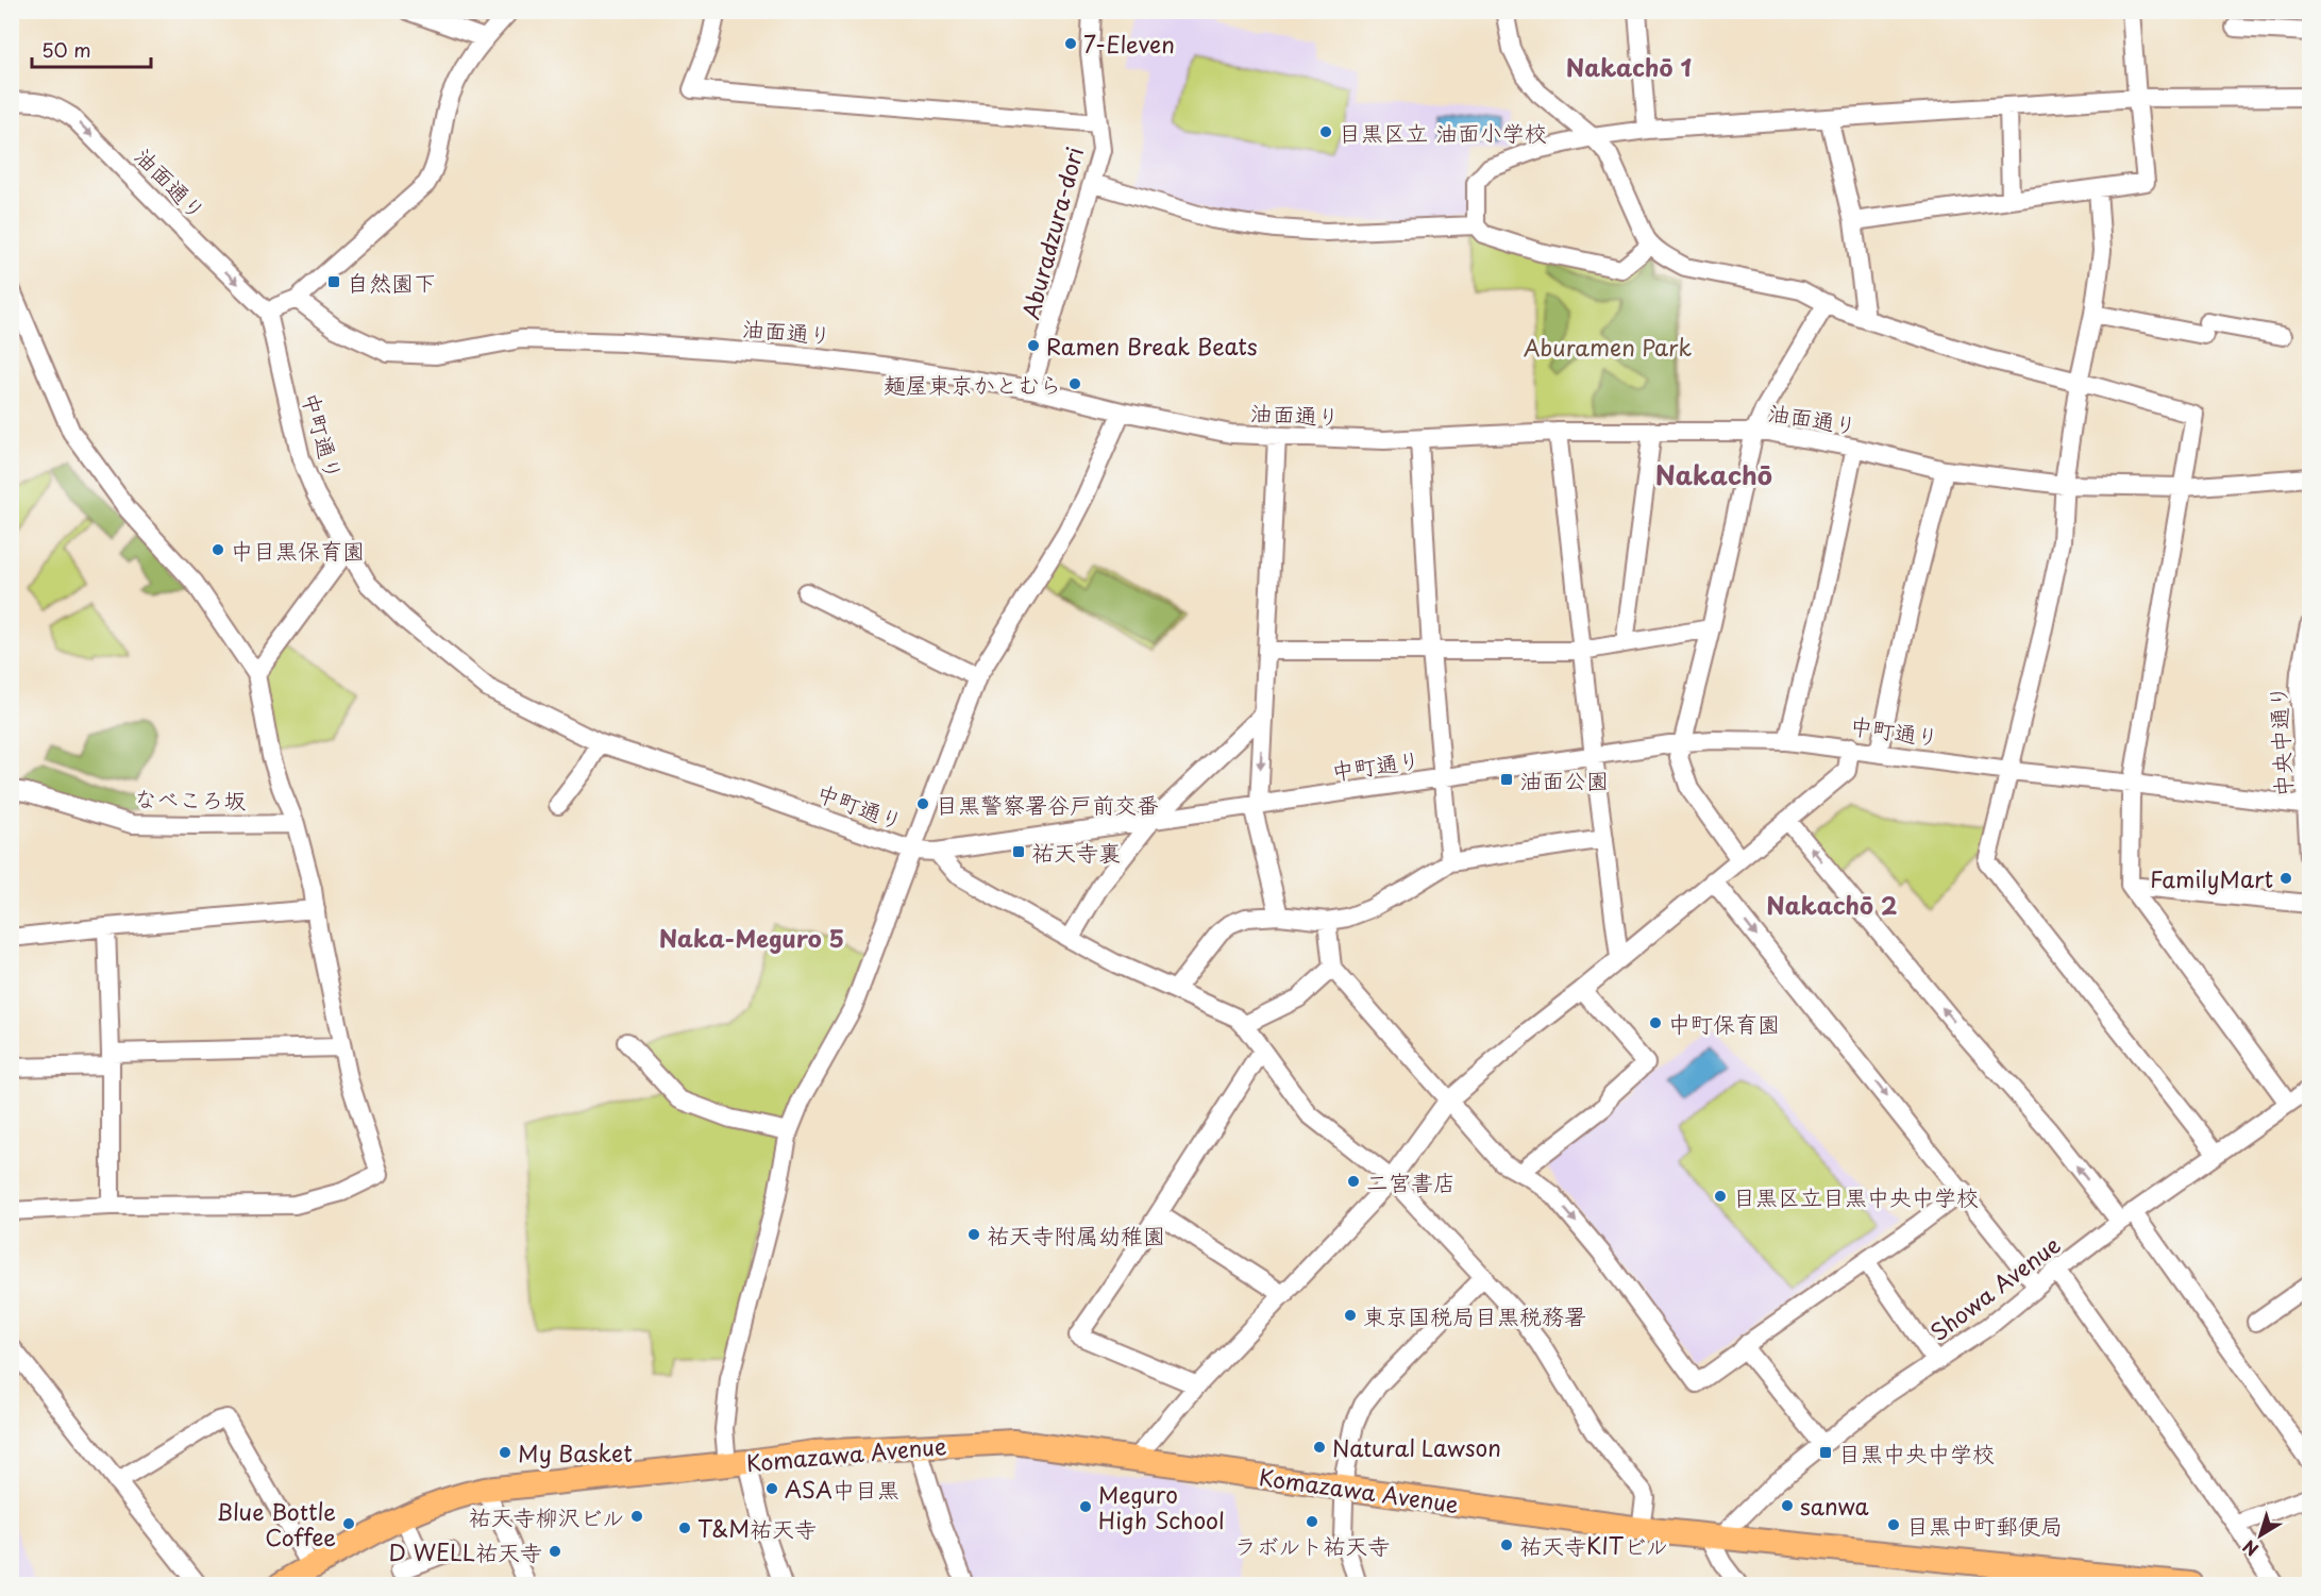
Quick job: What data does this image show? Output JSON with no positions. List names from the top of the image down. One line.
{"streets":{"main road":["Komazawa Avenue"],"street":["油面通り","Aburadzura-dori","中町通り","中央中通り","なべころ坂","Showa Avenue"]},"crossings":[["油面通り","Aburadzura-dori"],["油面通り","中町通り"],["中町通り","中央中通り"],["Showa Avenue","Komazawa Avenue"]],"districts":["Nakachō 1","Nakachō","Nakachō 2","Naka-Meguro 5"],"parks":["Aburamen Park"],"places":{"other":["7-Eleven","目黒区立 油面小学校","Ramen Break Beats","麺屋東京かとむら","中目黒保育園","目黒警察署谷戸前交番","FamilyMart","中町保育園","二宮書店","目黒区立目黒中央中学校","祐天寺附属幼稚園","東京国税局目黒税務署","Natural Lawson","My Basket","ASA中目黒","sanwa","Meguro High School","祐天寺柳沢ビル","ラボルト祐天寺","Blue Bottle Coffee","目黒中町郵便局","T&M祐天寺","祐天寺KITビル","D WELL祐天寺"],"transit":["自然園下","油面公園","祐天寺裏","目黒中央中学校"]},"scale_bar":"50 m","north":"bottom left"}
